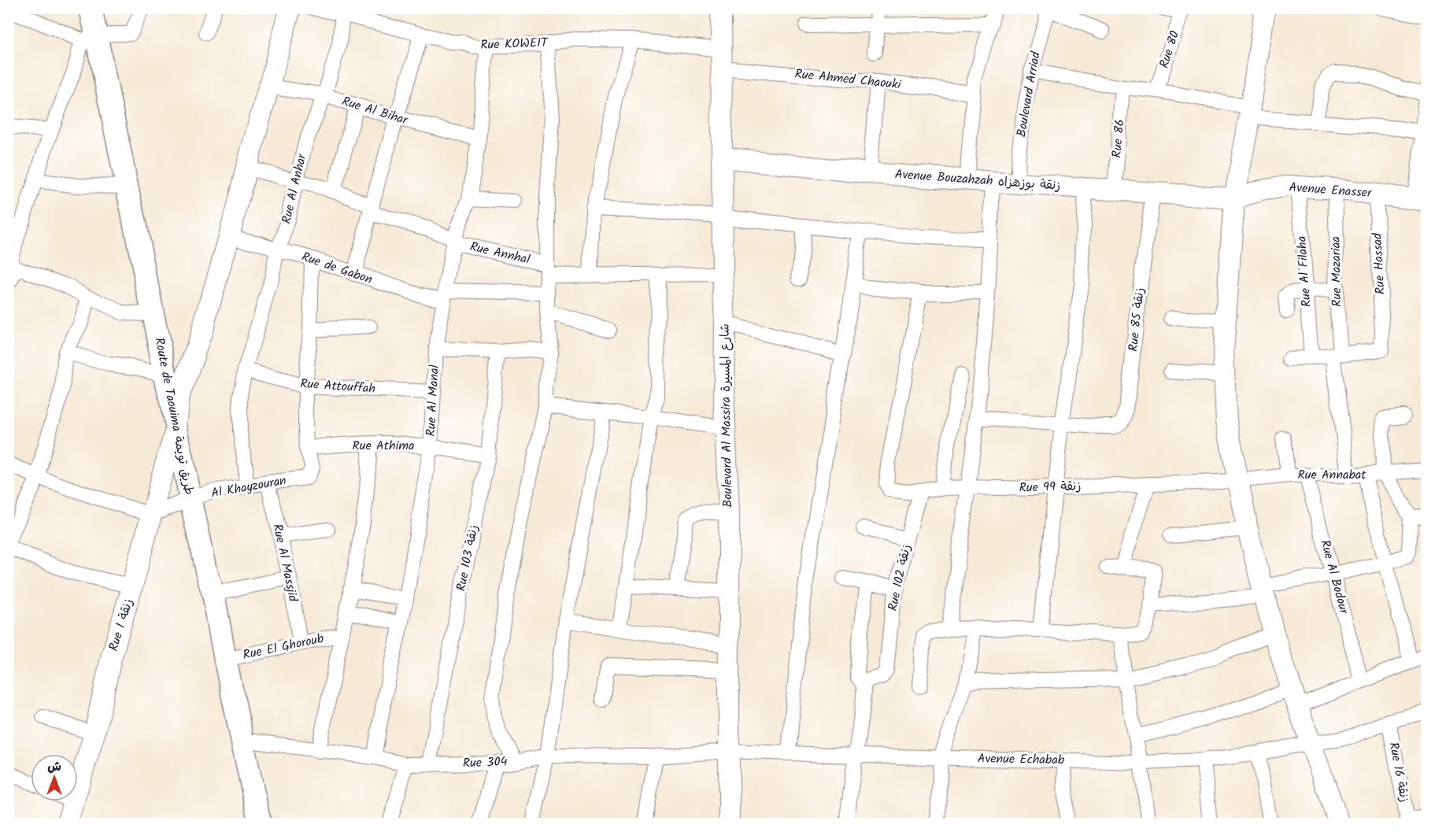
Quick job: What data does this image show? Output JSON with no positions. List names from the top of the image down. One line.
{"streets":{"main road":["Route de Taouima طريق تويمة"],"street":["Rue KOWEIT","Rue 80","Rue Ahmed Chaouki","Boulevard Arriad","Rue Al Bihar","Rue 86","Avenue Bouzahzah زنقة بوزهزاه","Rue Al Anhar","Avenue Enasser","Rue Annhal","Rue Hassad","Rue de Gabon","Rue Al Filaha","Rue Mazariaa","Rue 85 زنقة","Rue Attouffah","Rue Al Manal","Boulevard Al Massira شارع المسيرة","Rue Athima","Rue Annabat","Al Khayzouran","Rue 99 زنقة","Rue 103 زنقة","Rue Al Massjid","Rue Al Bodour","Rue 102 زنقة","Rue 1 زنقة","Rue El Ghoroub","Avenue Echabab","Rue 304","Rue 16 زنقة"]},"crossings":[["Rue KOWEIT","Rue Ahmed Chaouki"],["Rue KOWEIT","Rue Al Anhar"],["Rue KOWEIT","Rue Al Manal"],["Rue KOWEIT","Boulevard Al Massira شارع المسيرة"],["Rue Ahmed Chaouki","Boulevard Al Massira شارع المسيرة"],["Boulevard Arriad","Avenue Bouzahzah زنقة بوزهزاه"],["Rue Al Bihar","Rue Al Anhar"],["Rue Al Bihar","Rue Al Manal"],["Rue Al Bihar","Rue 1 زنقة"],["Rue 86","Avenue Bouzahzah زنقة بوزهزاه"],["Avenue Bouzahzah زنقة بوزهزاه","Avenue Enasser"],["Avenue Bouzahzah زنقة بوزهزاه","Rue 85 زنقة"],["Avenue Bouzahzah زنقة بوزهزاه","Boulevard Al Massira شارع المسيرة"],["Rue Al Anhar","Rue Annhal"],["Rue Al Anhar","Rue de Gabon"],["Rue Al Anhar","Rue Attouffah"],["Rue Al Anhar","Al Khayzouran"],["Avenue Enasser","Rue Hassad"],["Avenue Enasser","Rue Al Filaha"],["Avenue Enasser","Rue Mazariaa"],["Rue Annhal","Rue Al Manal"],["Rue Annhal","Boulevard Al Massira شارع المسيرة"],["Rue Annhal","Rue 1 زنقة"],["Rue Hassad","Rue Mazariaa"],["Rue de Gabon","Rue Al Manal"],["Rue de Gabon","Rue 1 زنقة"],["Rue Mazariaa","Rue Annabat"],["Rue Attouffah","Rue Al Manal"],["Rue Al Manal","Rue Athima"],["Rue Al Manal","Rue 304"],["Boulevard Al Massira شارع المسيرة","Avenue Echabab"],["Boulevard Al Massira شارع المسيرة","Rue 304"],["Route de Taouima طريق تويمة","Al Khayzouran"],["Route de Taouima طريق تويمة","Rue 1 زنقة"],["Route de Taouima طريق تويمة","Rue El Ghoroub"],["Route de Taouima طريق تويمة","Rue 304"],["Rue Athima","Al Khayzouran"],["Rue Athima","Rue 103 زنقة"],["Rue Annabat","Rue 99 زنقة"],["Rue Annabat","Rue Al Bodour"],["Al Khayzouran","Rue Al Massjid"],["Al Khayzouran","Rue 1 زنقة"],["Rue 99 زنقة","Rue 102 زنقة"],["Rue 103 زنقة","Rue 304"],["Rue Al Massjid","Rue El Ghoroub"],["Avenue Echabab","Rue 304"],["Avenue Echabab","Rue 16 زنقة"]],"north":"top"}
